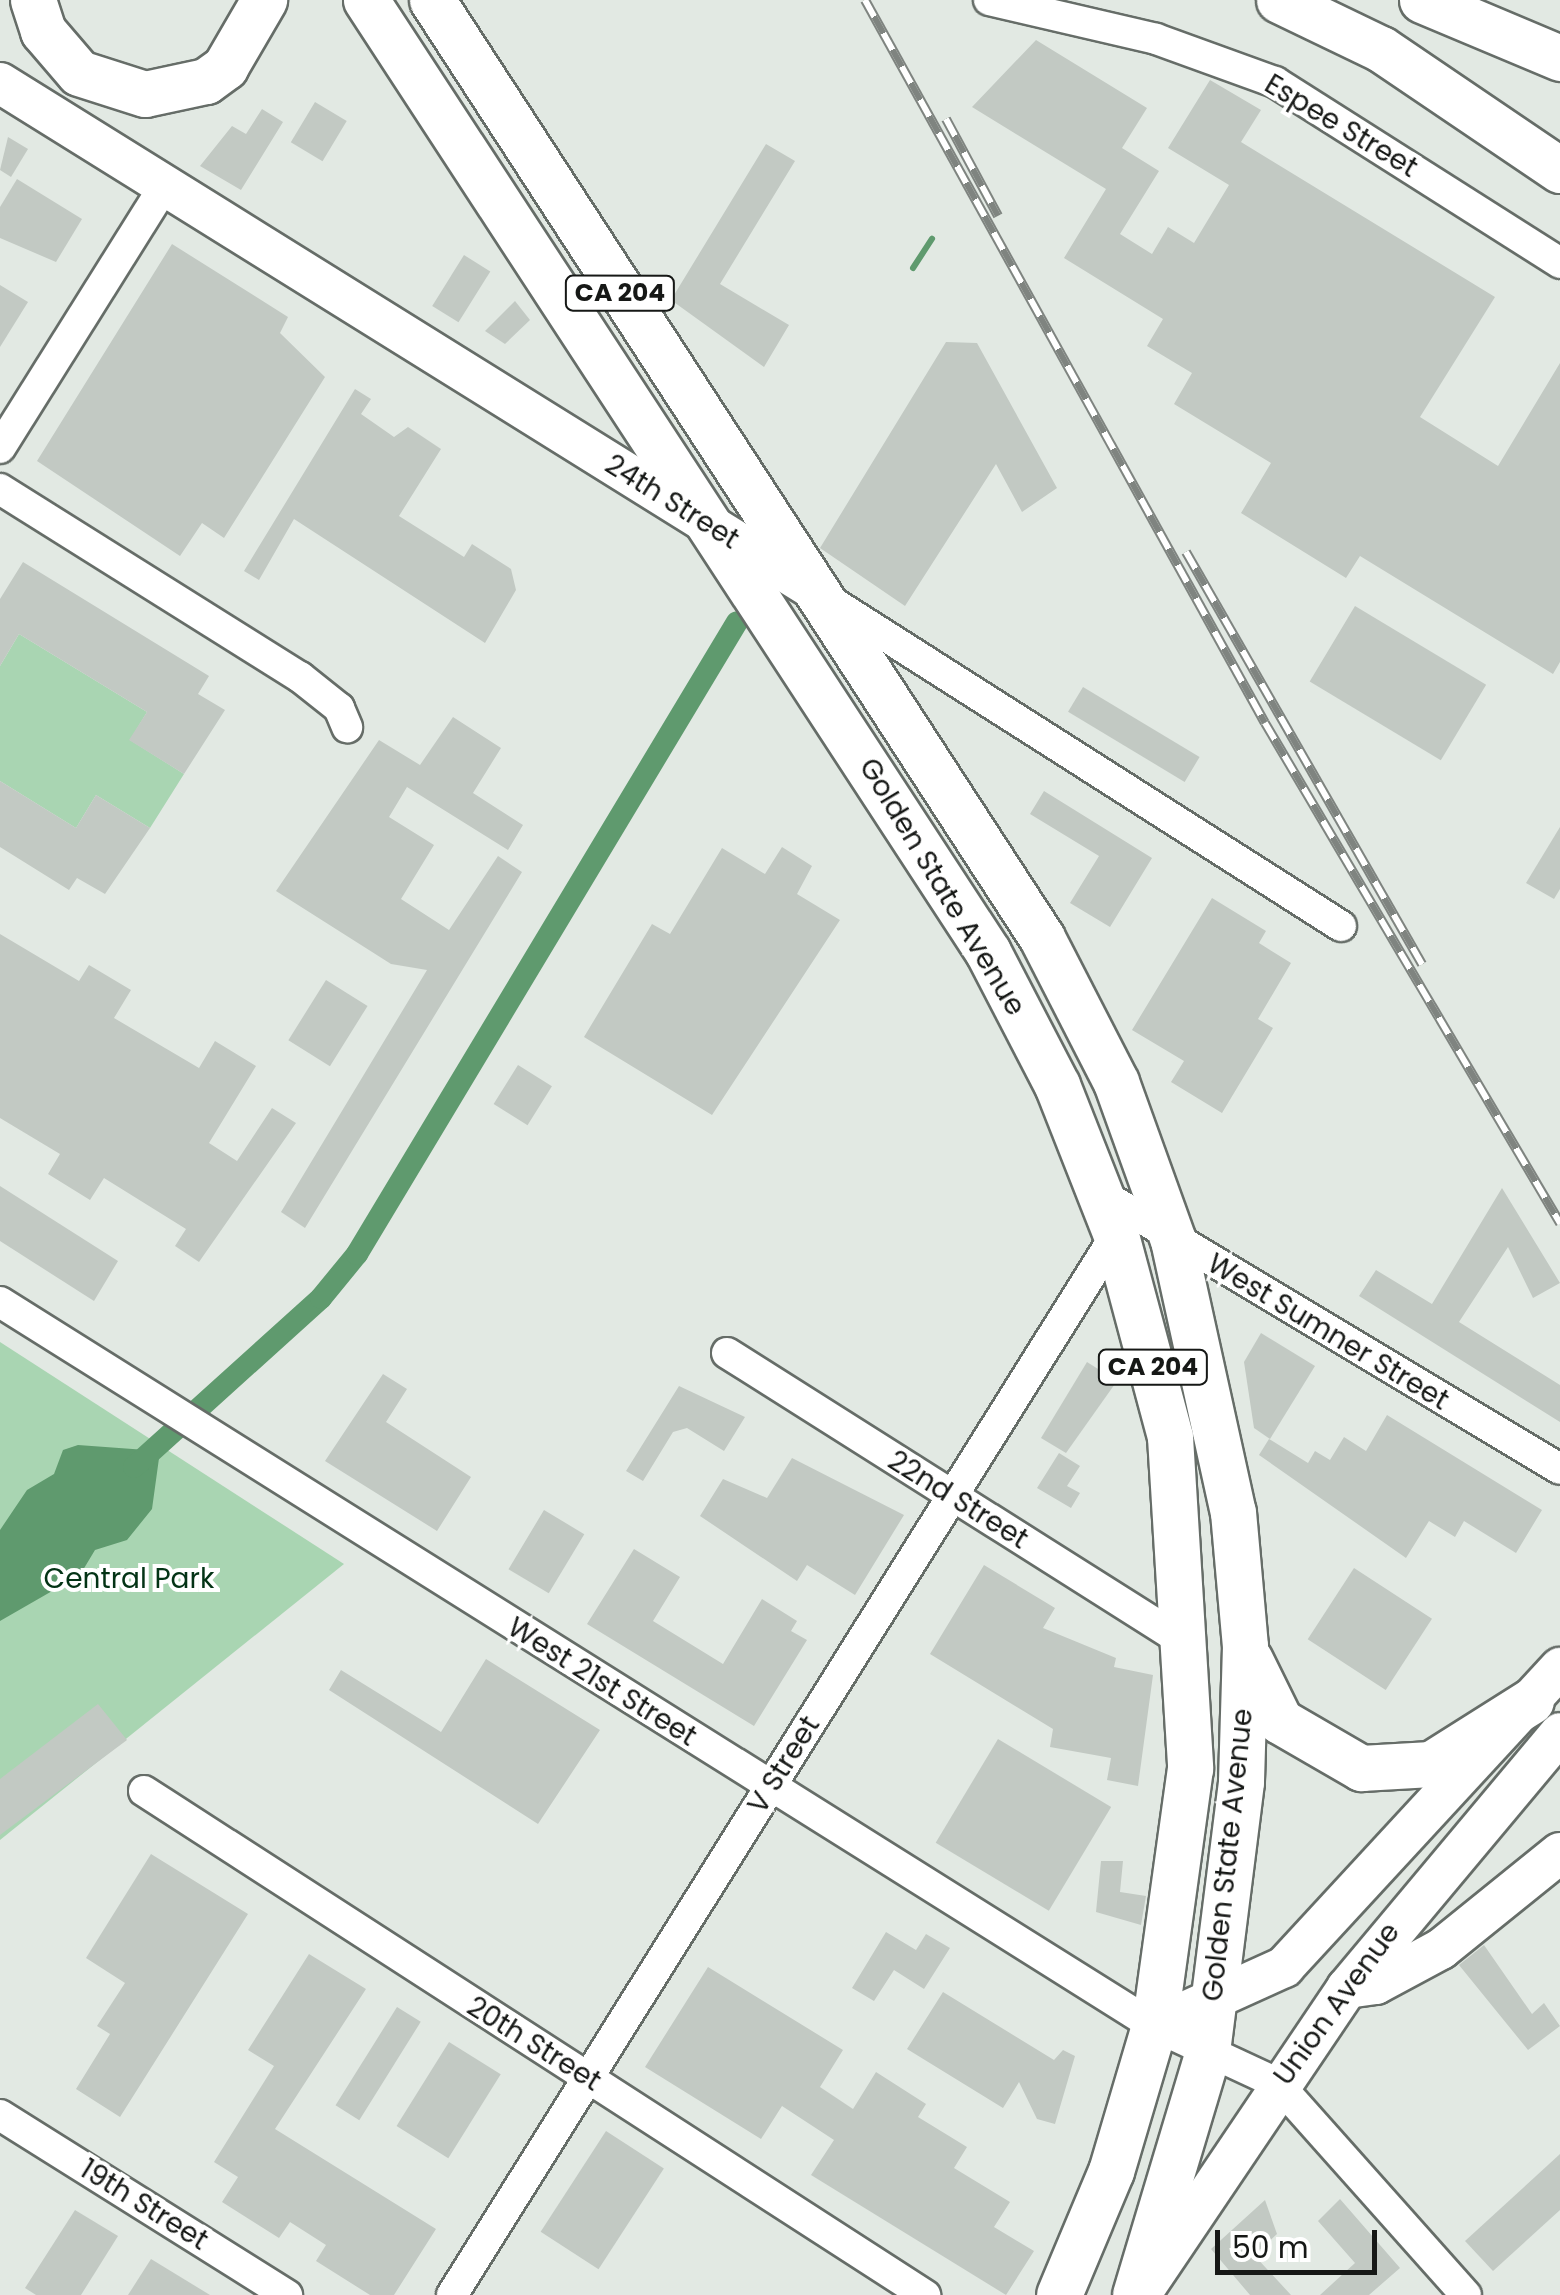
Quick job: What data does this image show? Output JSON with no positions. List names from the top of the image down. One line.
{"streets":{"highway":["CA 204","Golden State Avenue"],"main road":["24th Street","Union Avenue"],"street":["Espee Street","West Sumner Street","22nd Street","West 21st Street","V Street","20th Street","19th Street"]},"crossings":[["24th Street","Golden State Avenue"],["Golden State Avenue","West Sumner Street"],["Golden State Avenue","22nd Street"],["Golden State Avenue","West 21st Street"],["Golden State Avenue","V Street"],["Golden State Avenue","Union Avenue"],["22nd Street","V Street"],["West 21st Street","V Street"],["West 21st Street","Union Avenue"],["V Street","20th Street"]],"parks":["Central Park"],"scale_bar":"50 m"}
